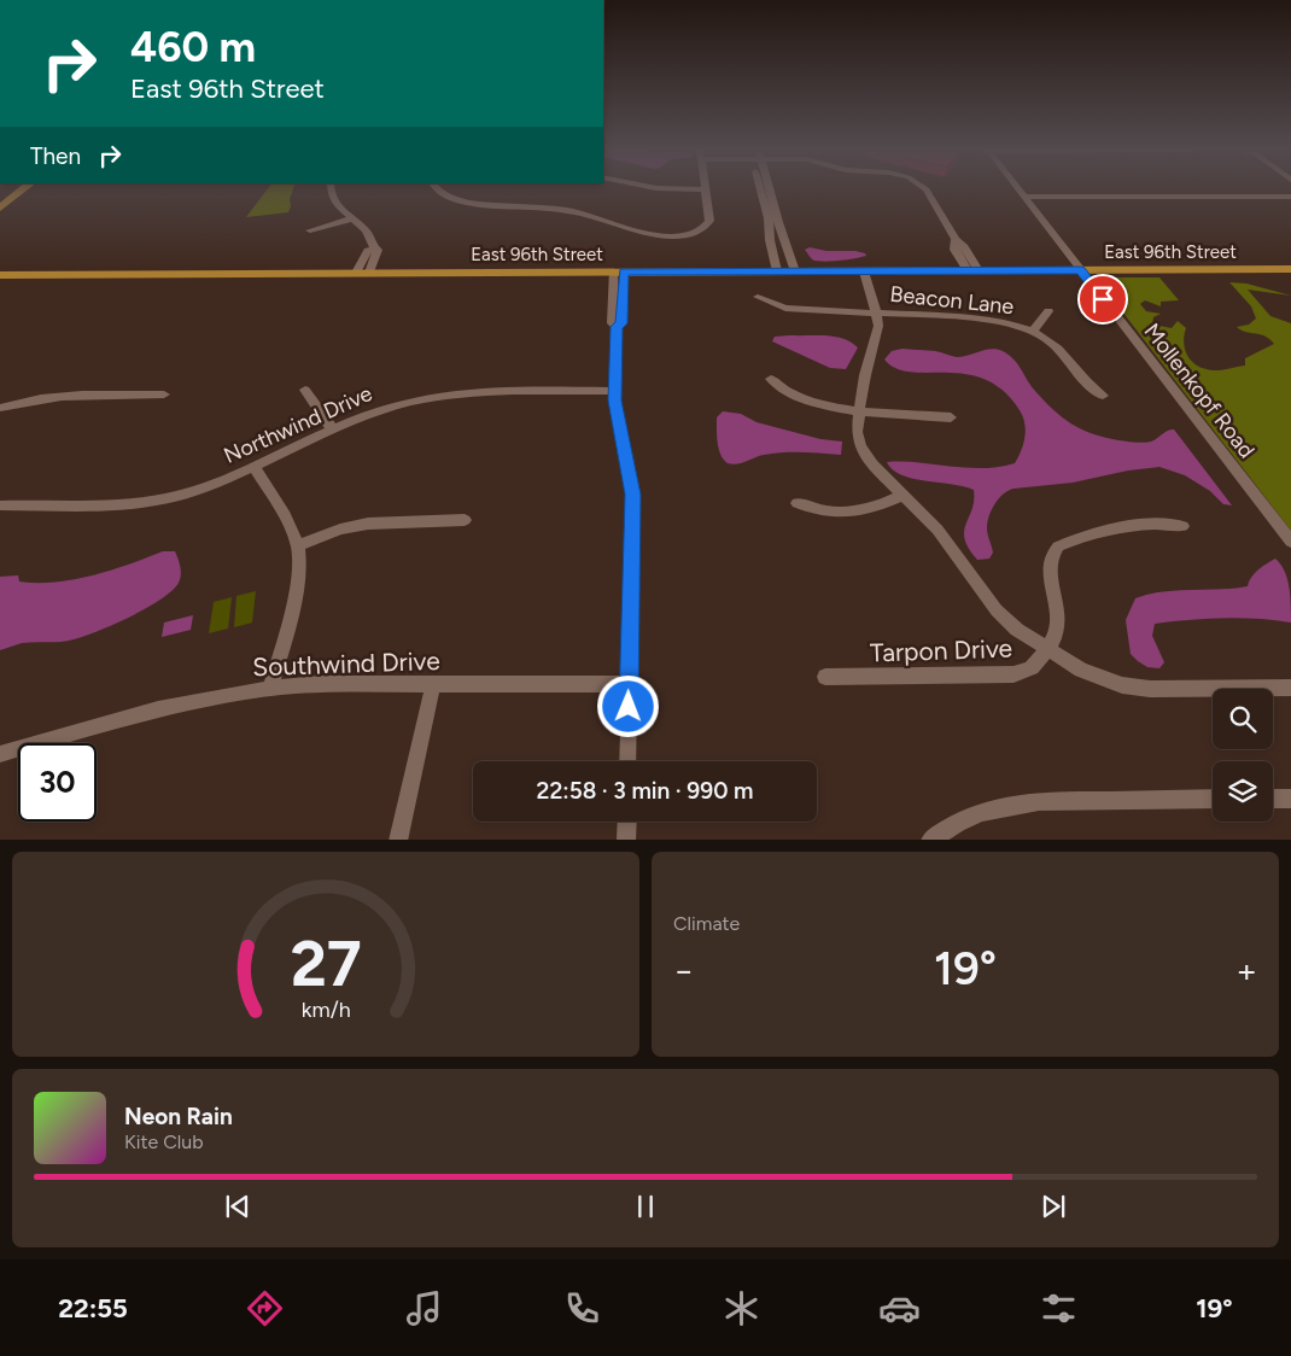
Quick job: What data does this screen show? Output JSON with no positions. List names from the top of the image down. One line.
{"streets":{"main road":["East 96th Street"],"street":["Beacon Lane","Mollenkopf Road","Northwind Drive","Tarpon Drive","Southwind Drive"]},"crossings":[["East 96th Street","Mollenkopf Road"]],"page":{"turn":["460 m","East 96th Street"],"then":"Then","limit":"30","trip":"22:58 · 3 min · 990 m","tile":"Climate","heat":["−","19°","+"],"song":["Neon Rain","Kite Club"],"tabs":["22:55","19°"],"gauge":["27","km/h"]}}
